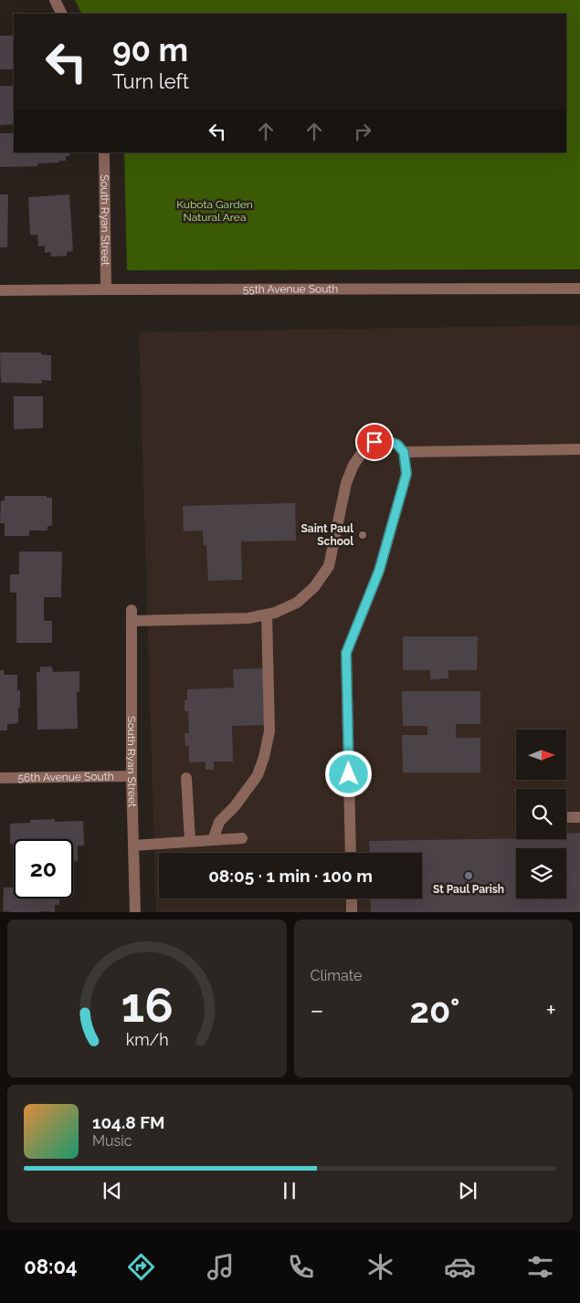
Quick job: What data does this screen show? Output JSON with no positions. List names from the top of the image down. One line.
{"streets":{"street":["South Ryan Street","55th Avenue South","56th Avenue South"]},"crossings":[["South Ryan Street","55th Avenue South"],["South Ryan Street","56th Avenue South"]],"parks":["Kubota Garden Natural Area"],"places":["Saint Paul School","St Paul Parish"],"north":"right","page":{"turn":["90 m","Turn left"],"limit":"20","trip":"08:05 · 1 min · 100 m","tile":"Climate","heat":["−","20°","+"],"song":["104.8 FM","Music"],"tabs":"08:04","gauge":["16","km/h"]}}
